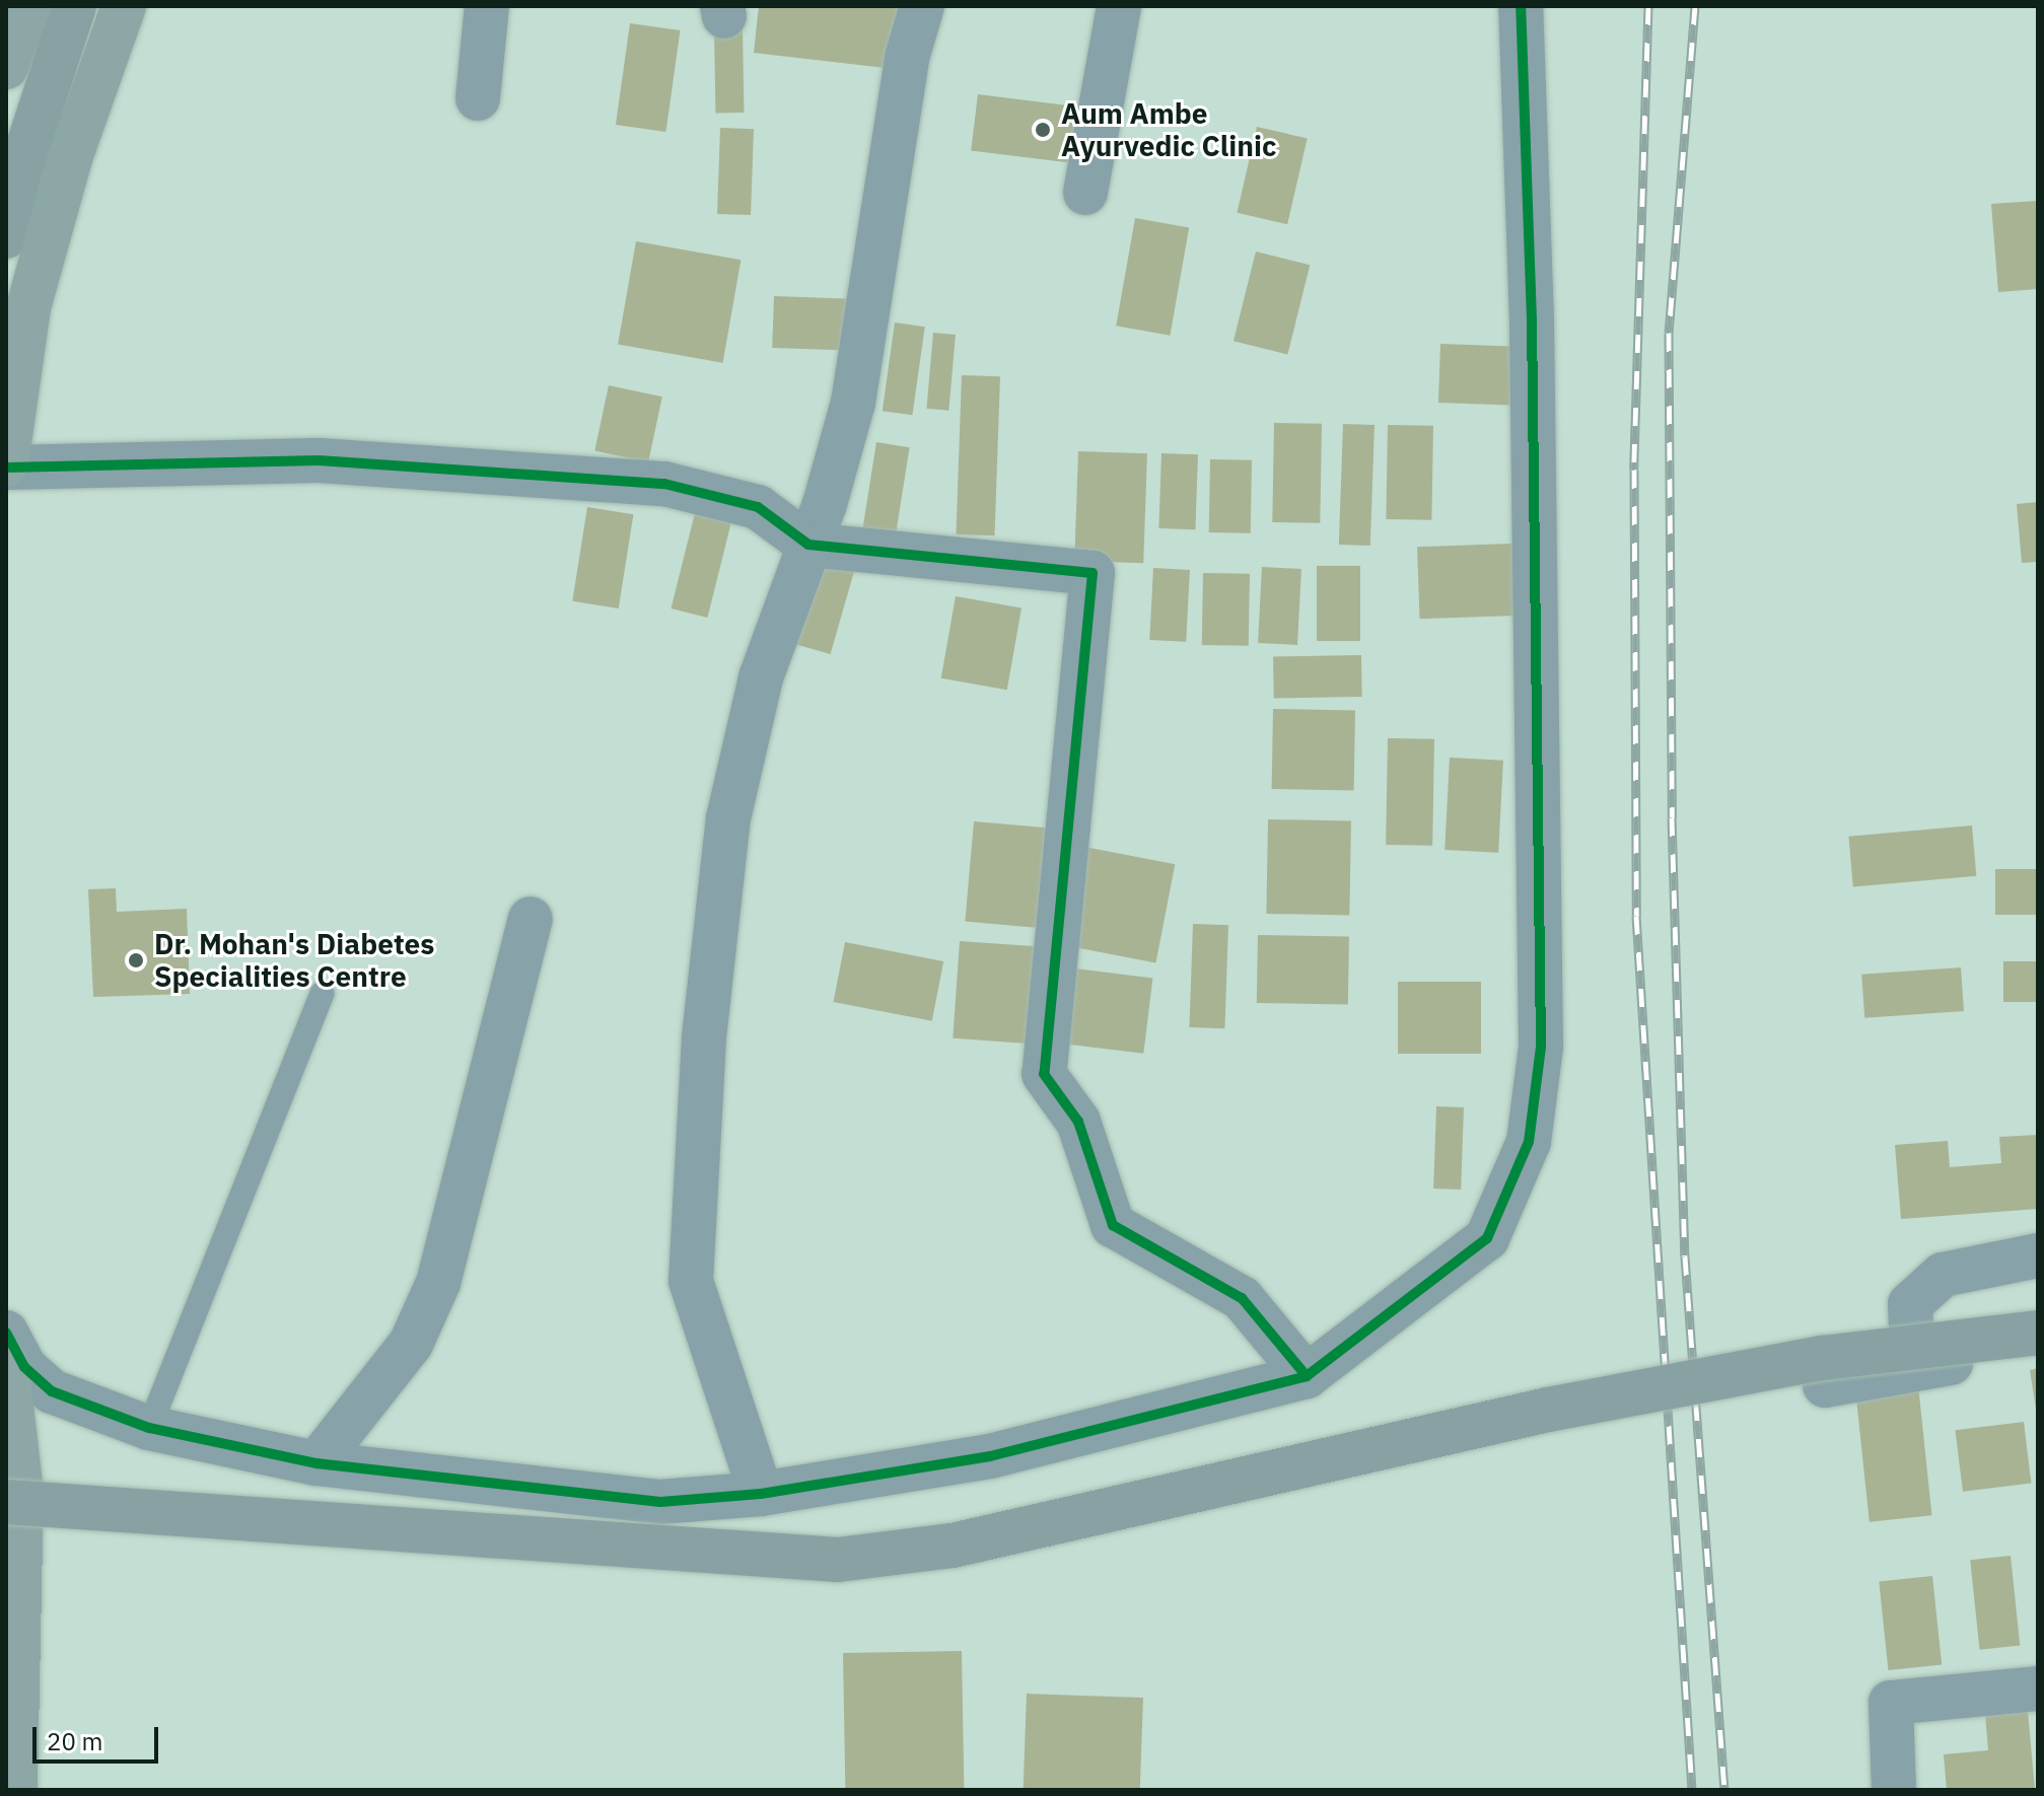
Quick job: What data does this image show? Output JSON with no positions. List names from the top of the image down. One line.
{"places":["Aum Ambe Ayurvedic Clinic","Dr. Mohan's Diabetes Specialities Centre"],"scale_bar":"20 m"}
